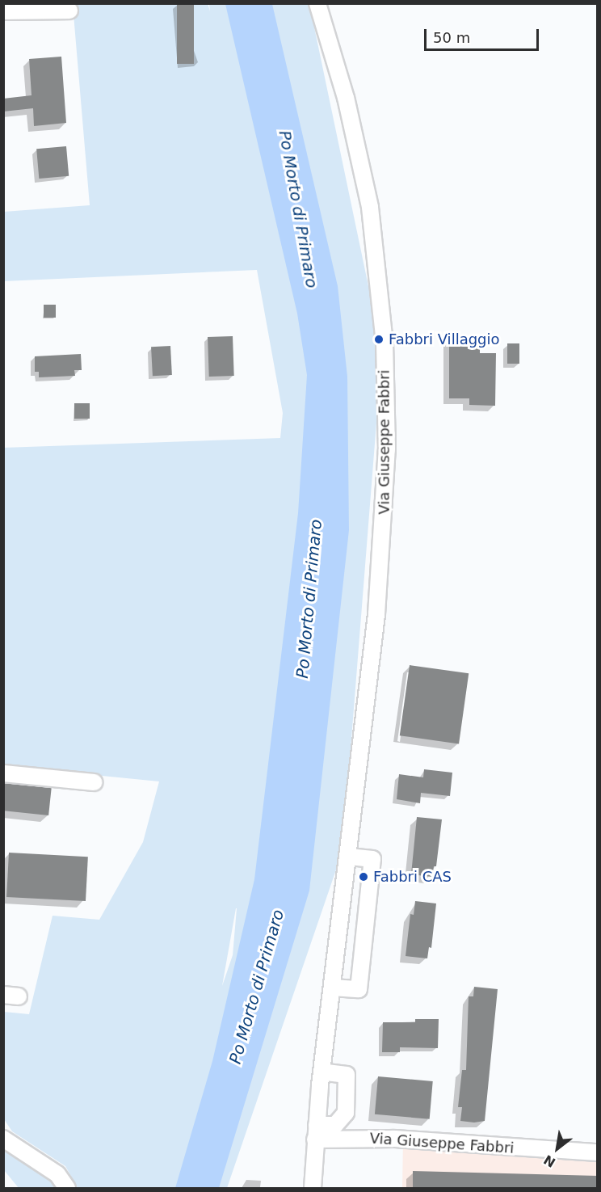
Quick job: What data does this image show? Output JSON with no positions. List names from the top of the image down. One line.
{"streets":{"street":["Via Giuseppe Fabbri"]},"water":["Po Morto di Primaro"],"places":["Fabbri Villaggio","Fabbri CAS"],"scale_bar":"50 m","north":"bottom left"}
